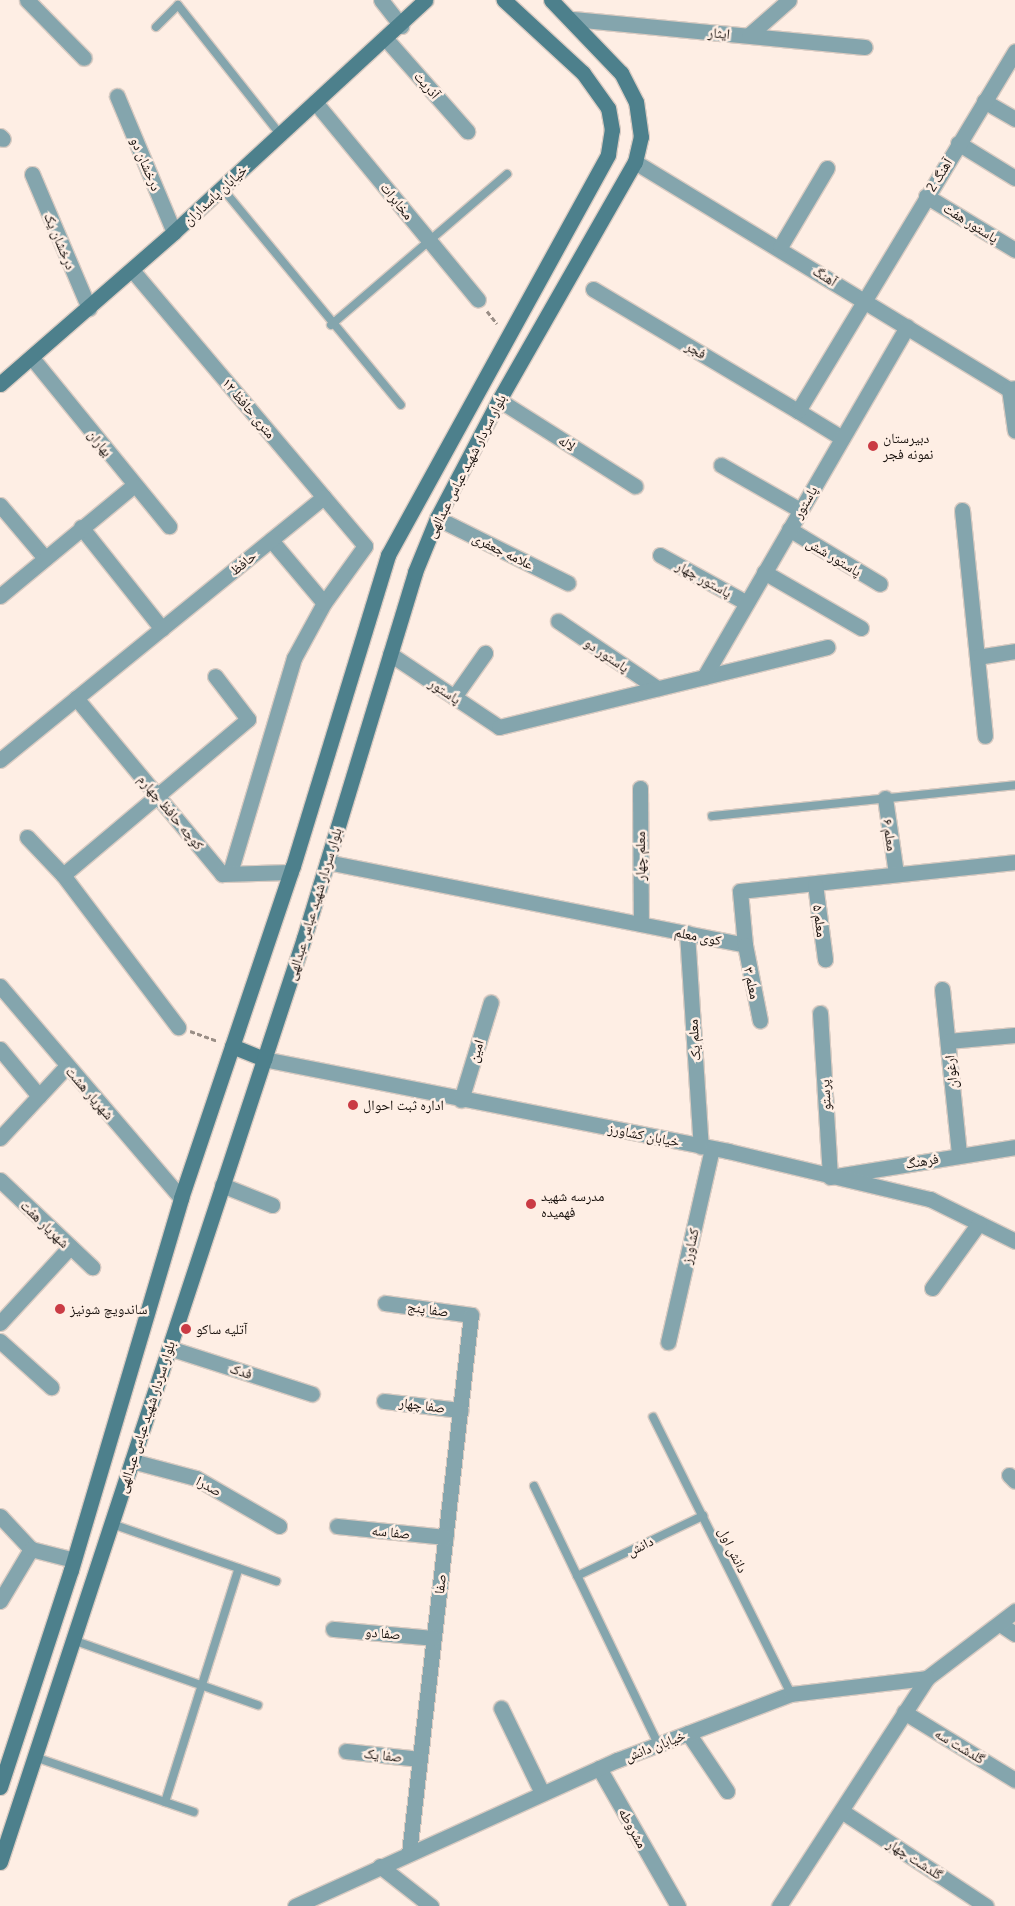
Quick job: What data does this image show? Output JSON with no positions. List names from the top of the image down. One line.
{"streets":{"street":["ایثار","آذریت","درخشان دو","آهنگ 2","خیابان پاسداران","مخابرات","پاستور هفت","درخشان یک","آهنگ","فجر","۱۲ متری حافظ","بهاران","لاله","بلوار سردار شهید عباس عبدالهی","پاستور","علامه جعفری","پاستور شش","حافظ","پاستور چهار","پاستور دو","کوچه حافظ چهارم","معلم ۶","معلم چهار","معلم ۵","کوی معلم","معلم ۳","معلم یک","امین","ارغوان","شهریار هشت","پرستو","خیابان کشاورز","فرهنگ","شهریار هفت","کشاورز","صفا پنج","فدک","صفا چهار","صدرا","صفا سه","صفا","صفا دو","خیابان دانش","گلدشت سه","صفا یک","مشروطه","گلدشت چهار"],"lane":["دانش","دانش اول"]},"crossings":[["ایثار","بلوار سردار شهید عباس عبدالهی"],["آذریت","خیابان پاسداران"],["درخشان دو","خیابان پاسداران"],["آهنگ 2","پاستور هفت"],["آهنگ 2","آهنگ"],["آهنگ 2","فجر"],["خیابان پاسداران","مخابرات"],["خیابان پاسداران","درخشان یک"],["خیابان پاسداران","۱۲ متری حافظ"],["خیابان پاسداران","بهاران"],["آهنگ","بلوار سردار شهید عباس عبدالهی"],["آهنگ","پاستور"],["فجر","پاستور"],["۱۲ متری حافظ","حافظ"],["لاله","بلوار سردار شهید عباس عبدالهی"],["بلوار سردار شهید عباس عبدالهی","پاستور"],["بلوار سردار شهید عباس عبدالهی","علامه جعفری"],["بلوار سردار شهید عباس عبدالهی","کوی معلم"],["بلوار سردار شهید عباس عبدالهی","شهریار هشت"],["بلوار سردار شهید عباس عبدالهی","خیابان کشاورز"],["بلوار سردار شهید عباس عبدالهی","فدک"],["بلوار سردار شهید عباس عبدالهی","صدرا"],["پاستور","پاستور شش"],["پاستور","پاستور چهار"],["پاستور","پاستور دو"],["حافظ","کوچه حافظ چهارم"],["معلم ۶","کوی معلم"],["معلم چهار","کوی معلم"],["معلم ۵","کوی معلم"],["کوی معلم","معلم ۳"],["کوی معلم","معلم یک"],["معلم یک","خیابان کشاورز"],["معلم یک","کشاورز"],["امین","خیابان کشاورز"],["ارغوان","فرهنگ"],["پرستو","خیابان کشاورز"],["پرستو","فرهنگ"],["خیابان کشاورز","فرهنگ"],["خیابان کشاورز","کشاورز"],["صفا پنج","صفا"],["صفا چهار","صفا"],["صفا سه","صفا"],["دانش","دانش اول"],["دانش اول","خیابان دانش"],["صفا","صفا دو"],["صفا","خیابان دانش"],["صفا","صفا یک"],["خیابان دانش","مشروطه"]],"places":["دبیرستان نمونه فجر","اداره ثبت احوال","مدرسه شهید فهمیده","ساندویچ شونیز","آتلیه ساکو"]}
